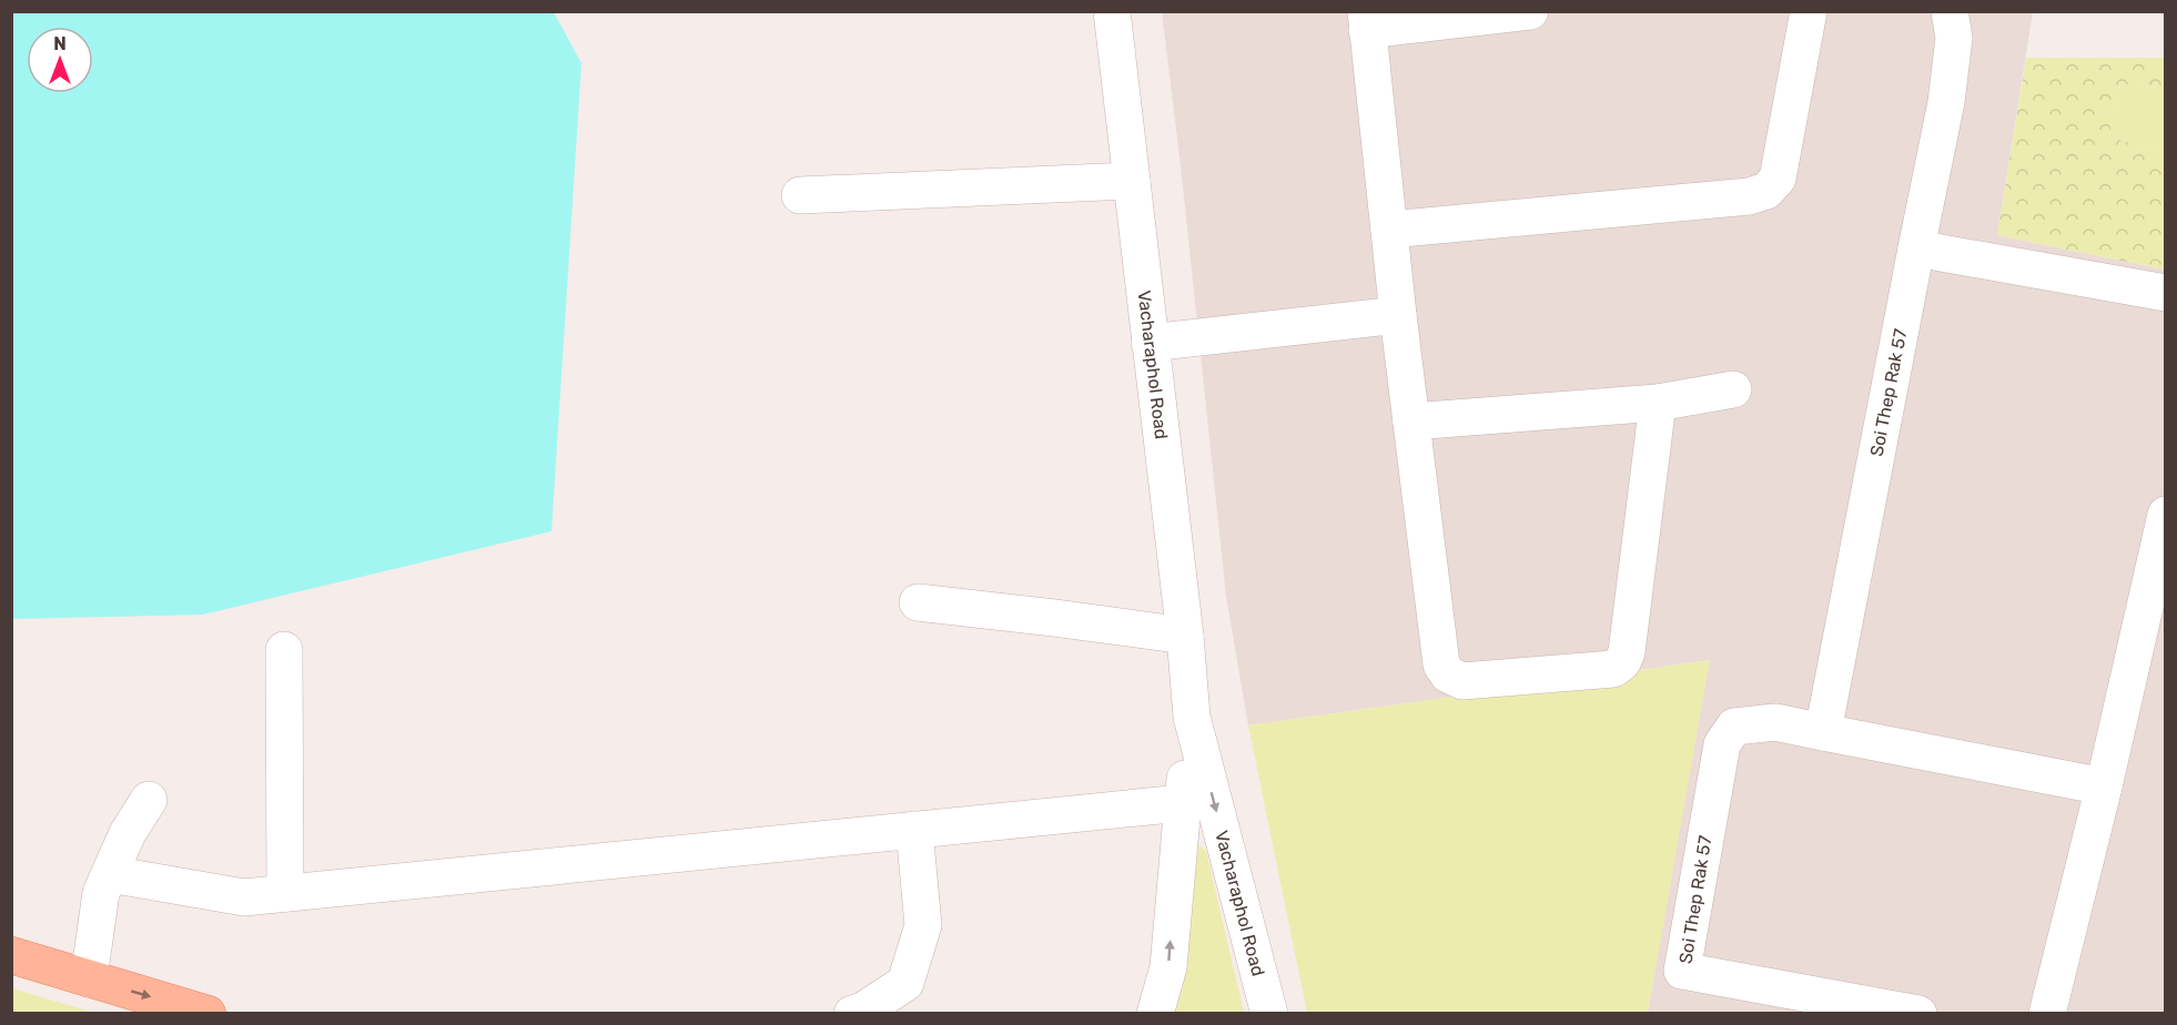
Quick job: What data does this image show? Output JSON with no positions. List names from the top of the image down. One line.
{"streets":{"street":["Vacharaphol Road","Soi Thep Rak 57"]},"north":"top"}
